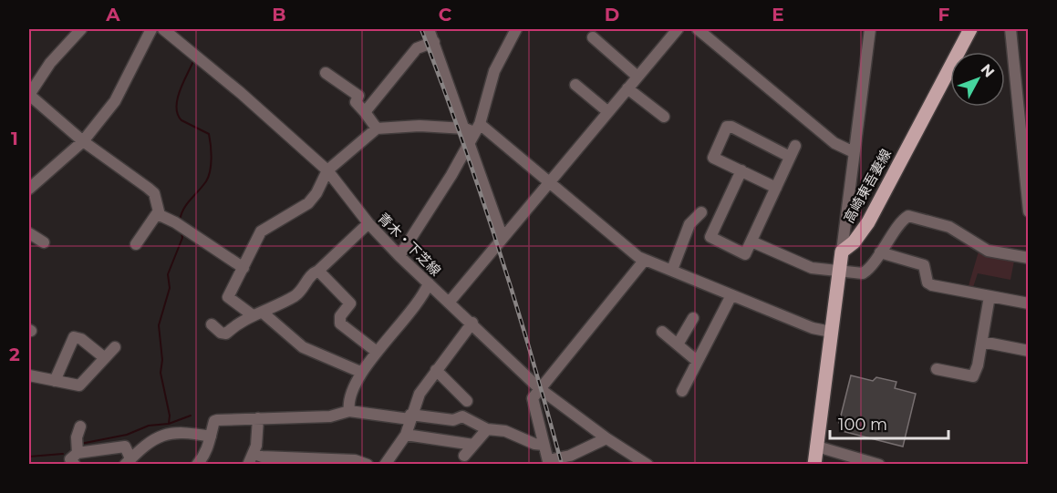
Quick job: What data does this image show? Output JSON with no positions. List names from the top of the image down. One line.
{"streets":{"main road":["高崎東吾妻線"],"street":["青木・下芝線"]},"scale_bar":"100 m","north":"top right","grid":{"columns":["A","B","C","D","E","F"],"rows":["1","2"]}}
